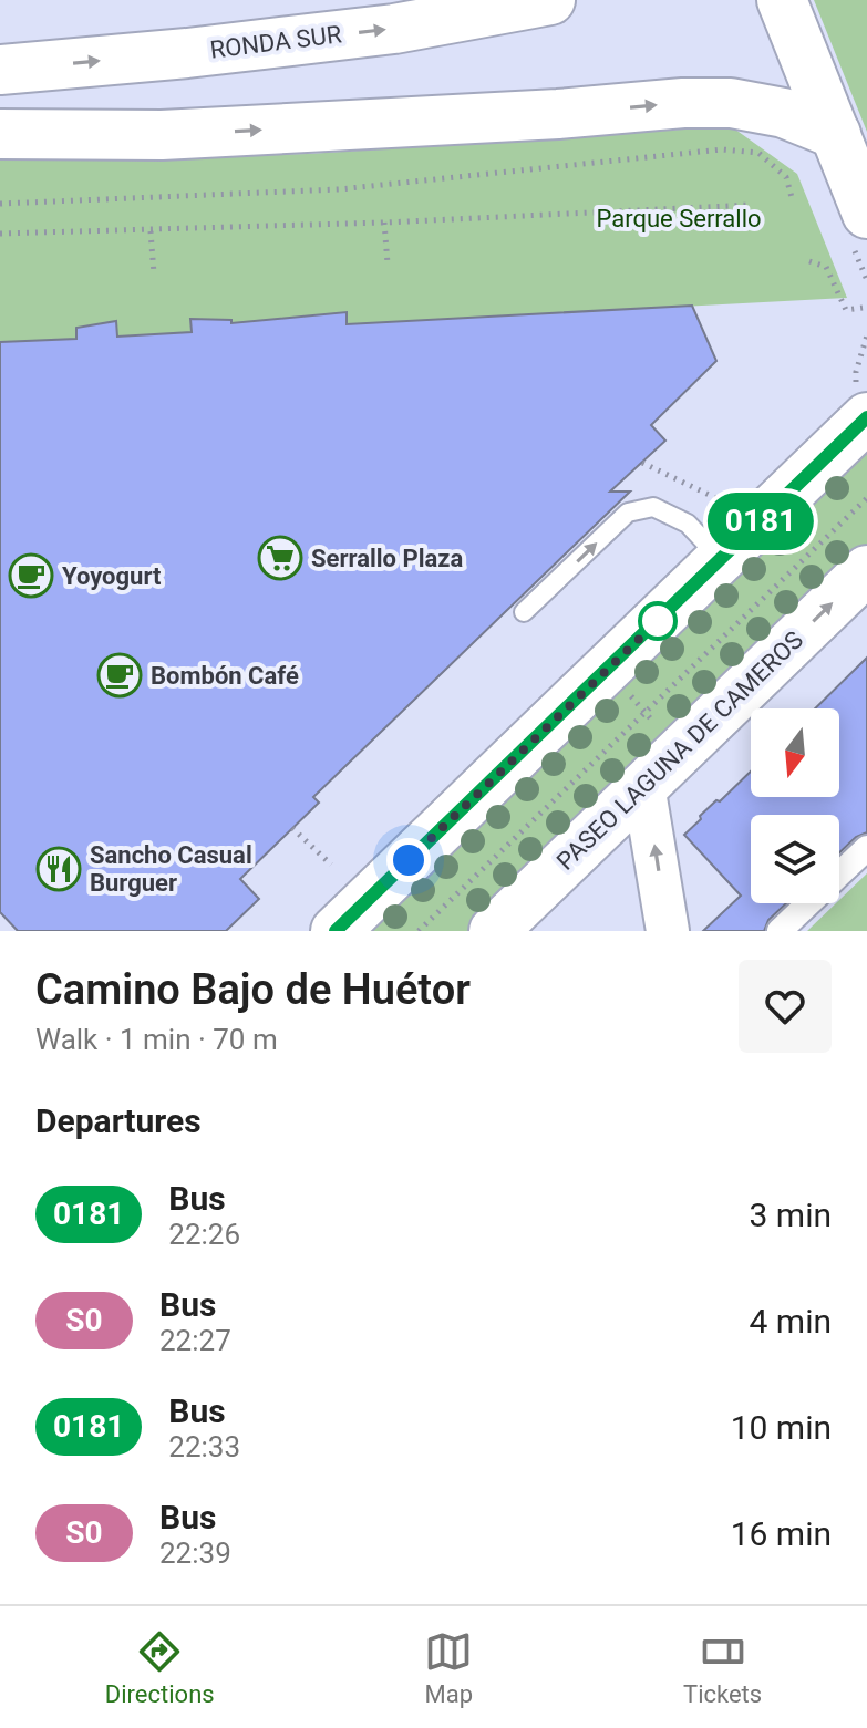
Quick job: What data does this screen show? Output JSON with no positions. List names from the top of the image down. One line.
{"streets":{"main road":["RONDA SUR","PASEO LAGUNA DE CAMEROS"]},"parks":["Parque Serrallo"],"places":{"supermarket":["Serrallo Plaza"],"cafe":["Yoyogurt","Bombón Café"],"restaurant":["Sancho Casual Burguer"]},"lines":["bus line 0181"],"north":"bottom","page":{"on_map":"0181","heading":[["Camino Bajo de Huétor","Walk · 1 min · 70 m"],"Departures"],"list":[{"mark":"0181","name":"Bus","note":"22:26","value":"3 min"},{"mark":"S0","name":"Bus","note":"22:27","value":"4 min"},{"mark":"0181","name":"Bus","note":"22:33","value":"10 min"},{"mark":"S0","name":"Bus","note":"22:39","value":"16 min"}],"tabs":["Directions","Map","Tickets"]}}
